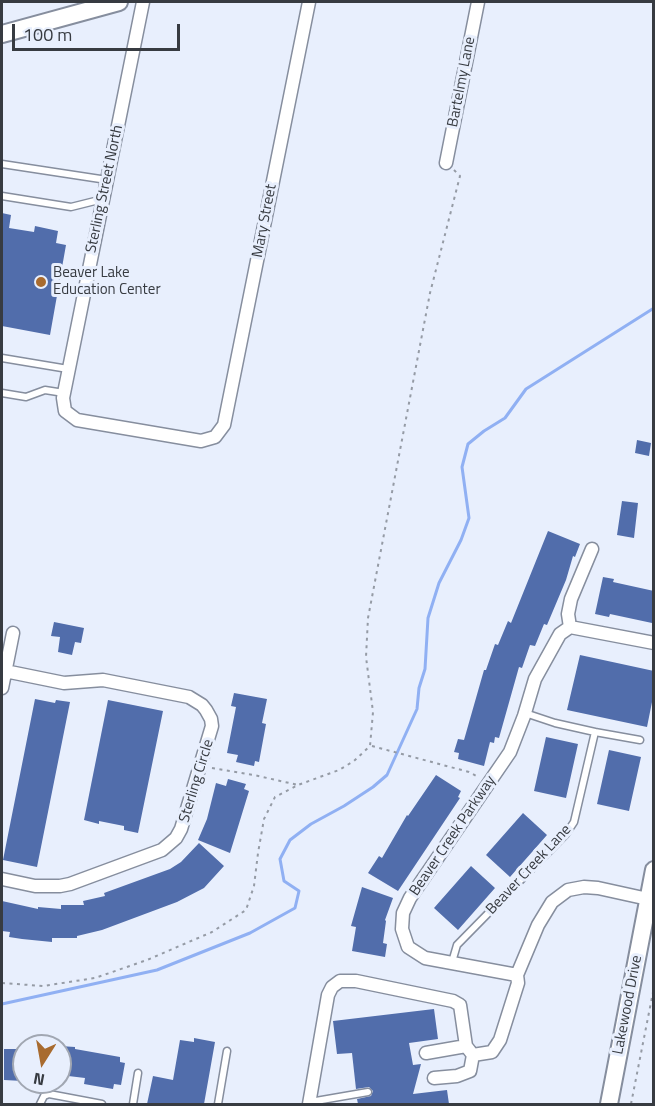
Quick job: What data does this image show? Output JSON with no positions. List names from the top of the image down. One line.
{"streets":{"street":["Bartelmy Lane","Sterling Street North","Mary Street","Sterling Circle","Beaver Creek Parkway","Lakewood Drive"],"lane":["Beaver Creek Lane"]},"crossings":[["Sterling Street North","Mary Street"],["Beaver Creek Parkway","Beaver Creek Lane"]],"places":["Beaver Lake Education Center"],"scale_bar":"100 m","north":"bottom"}
